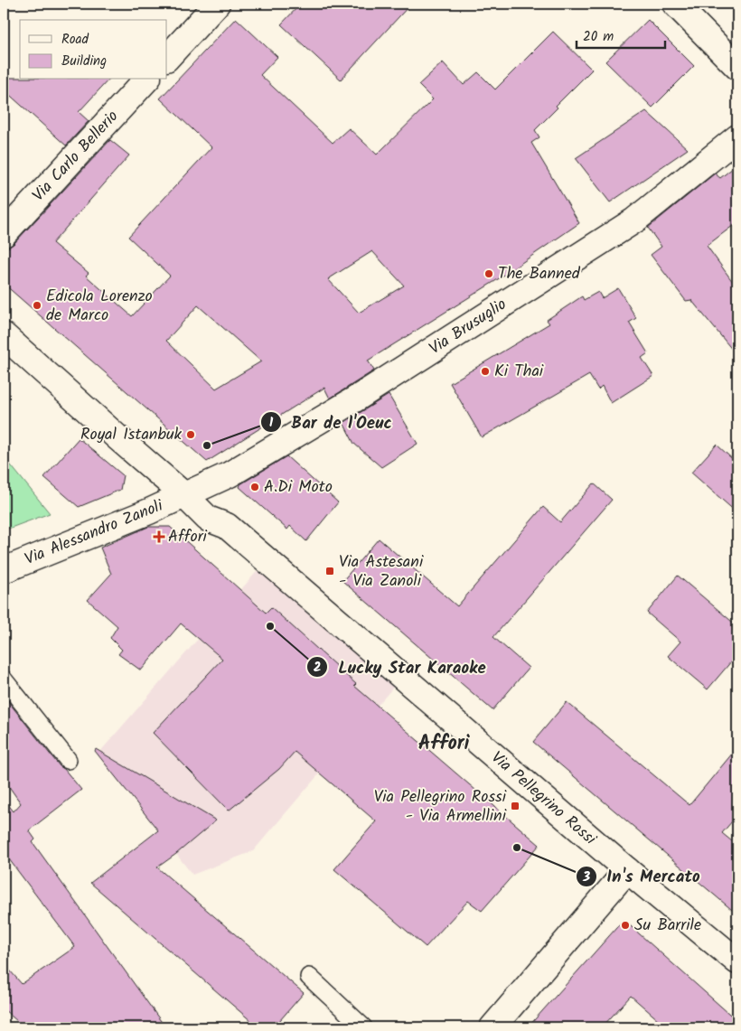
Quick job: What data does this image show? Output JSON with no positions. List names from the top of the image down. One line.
{"streets":{"street":["Via Carlo Bellerio","Via Brusuglio","Via Alessandro Zanoli","Via Pellegrino Rossi"]},"crossings":[["Via Brusuglio","Via Alessandro Zanoli"],["Via Brusuglio","Via Pellegrino Rossi"],["Via Alessandro Zanoli","Via Pellegrino Rossi"]],"districts":["Affori"],"places":{"other":["The Banned","Edicola Lorenzo de Marco","Ki Thai","Royal Istanbuk","Bar de l'Oeuc","A.Di Moto","Lucky Star Karaoke","In's Mercato","Su Barrile"],"health":["Affori"],"transit":["Via Astesani - Via Zanoli","Via Pellegrino Rossi - Via Armellini"]},"legend":["Road","Building"],"scale_bar":"20 m"}
